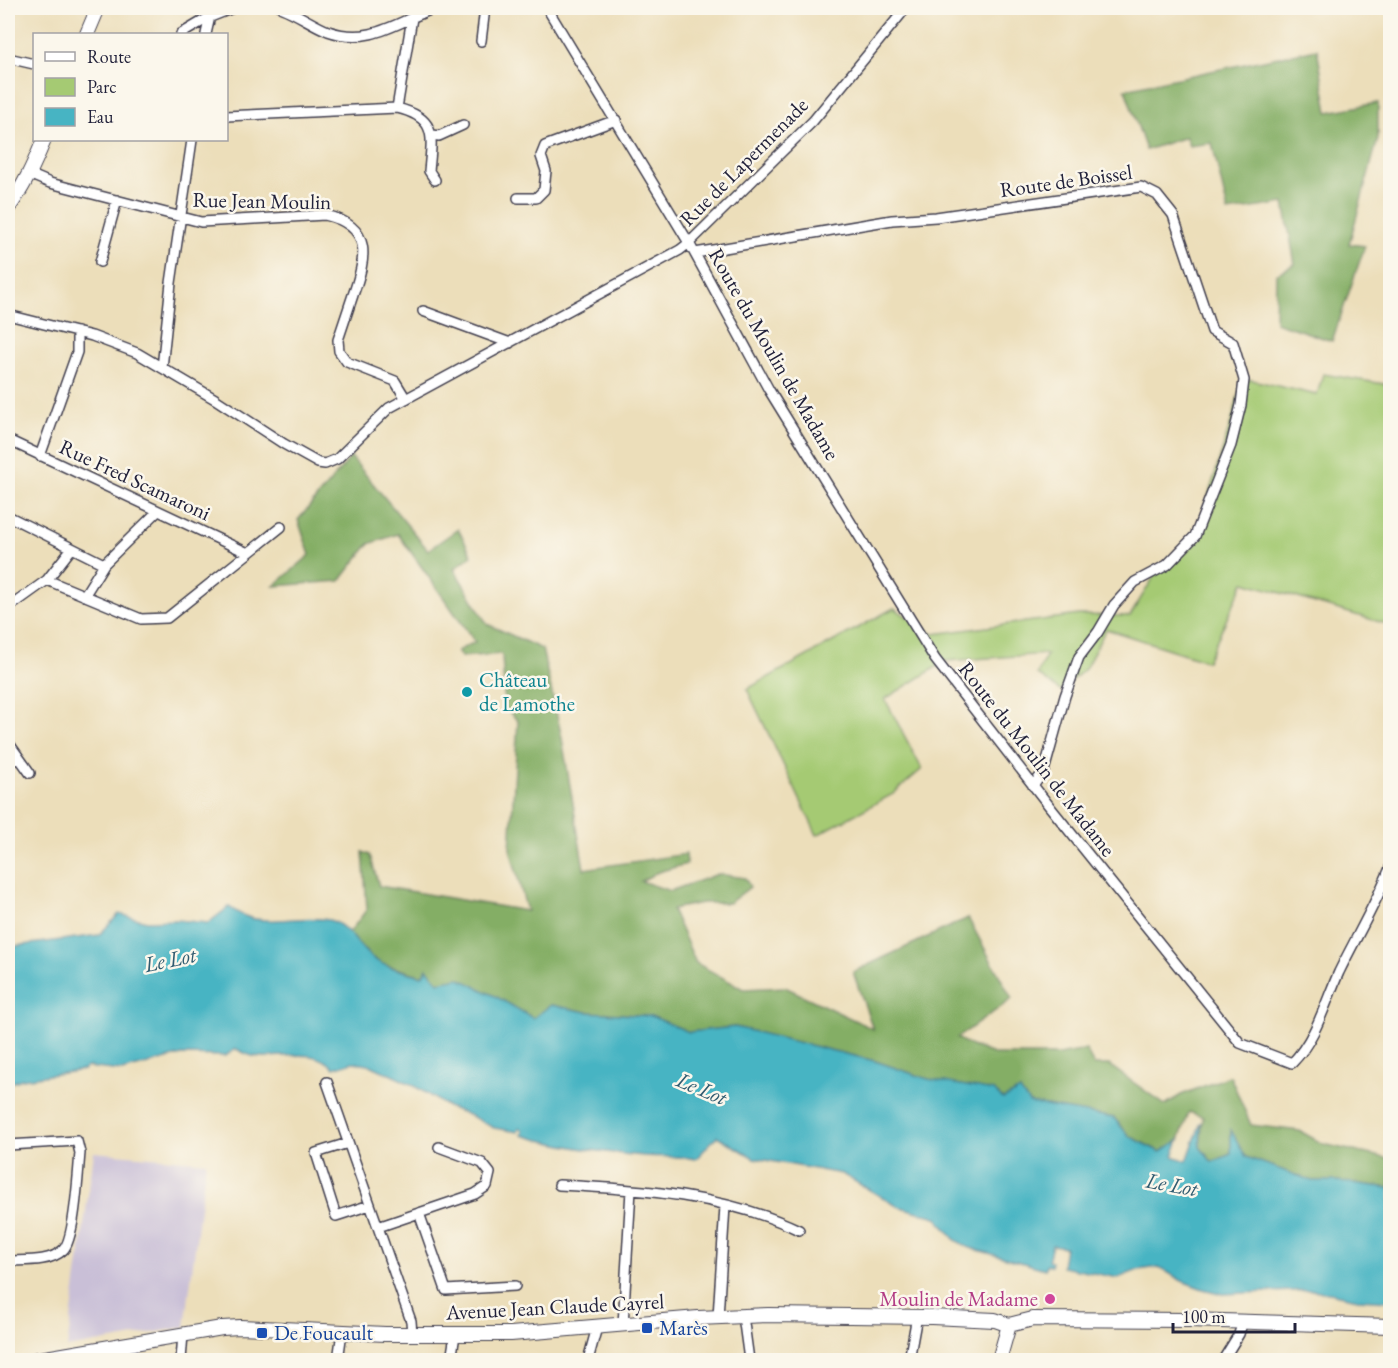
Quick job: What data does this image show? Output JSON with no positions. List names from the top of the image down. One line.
{"streets":{"main road":["Avenue Jean Claude Cayrel"],"street":["Rue de Lapermenade","Route de Boissel","Rue Jean Moulin","Route du Moulin de Madame","Rue Fred Scamaroni"]},"crossings":[["Rue de Lapermenade","Route du Moulin de Madame"],["Route de Boissel","Route du Moulin de Madame"]],"water":["Le Lot"],"places":{"other":["Château de Lamothe","Moulin de Madame"],"transit":["Marès","De Foucault"]},"legend":["Route","Parc","Eau"],"scale_bar":"100 m"}
